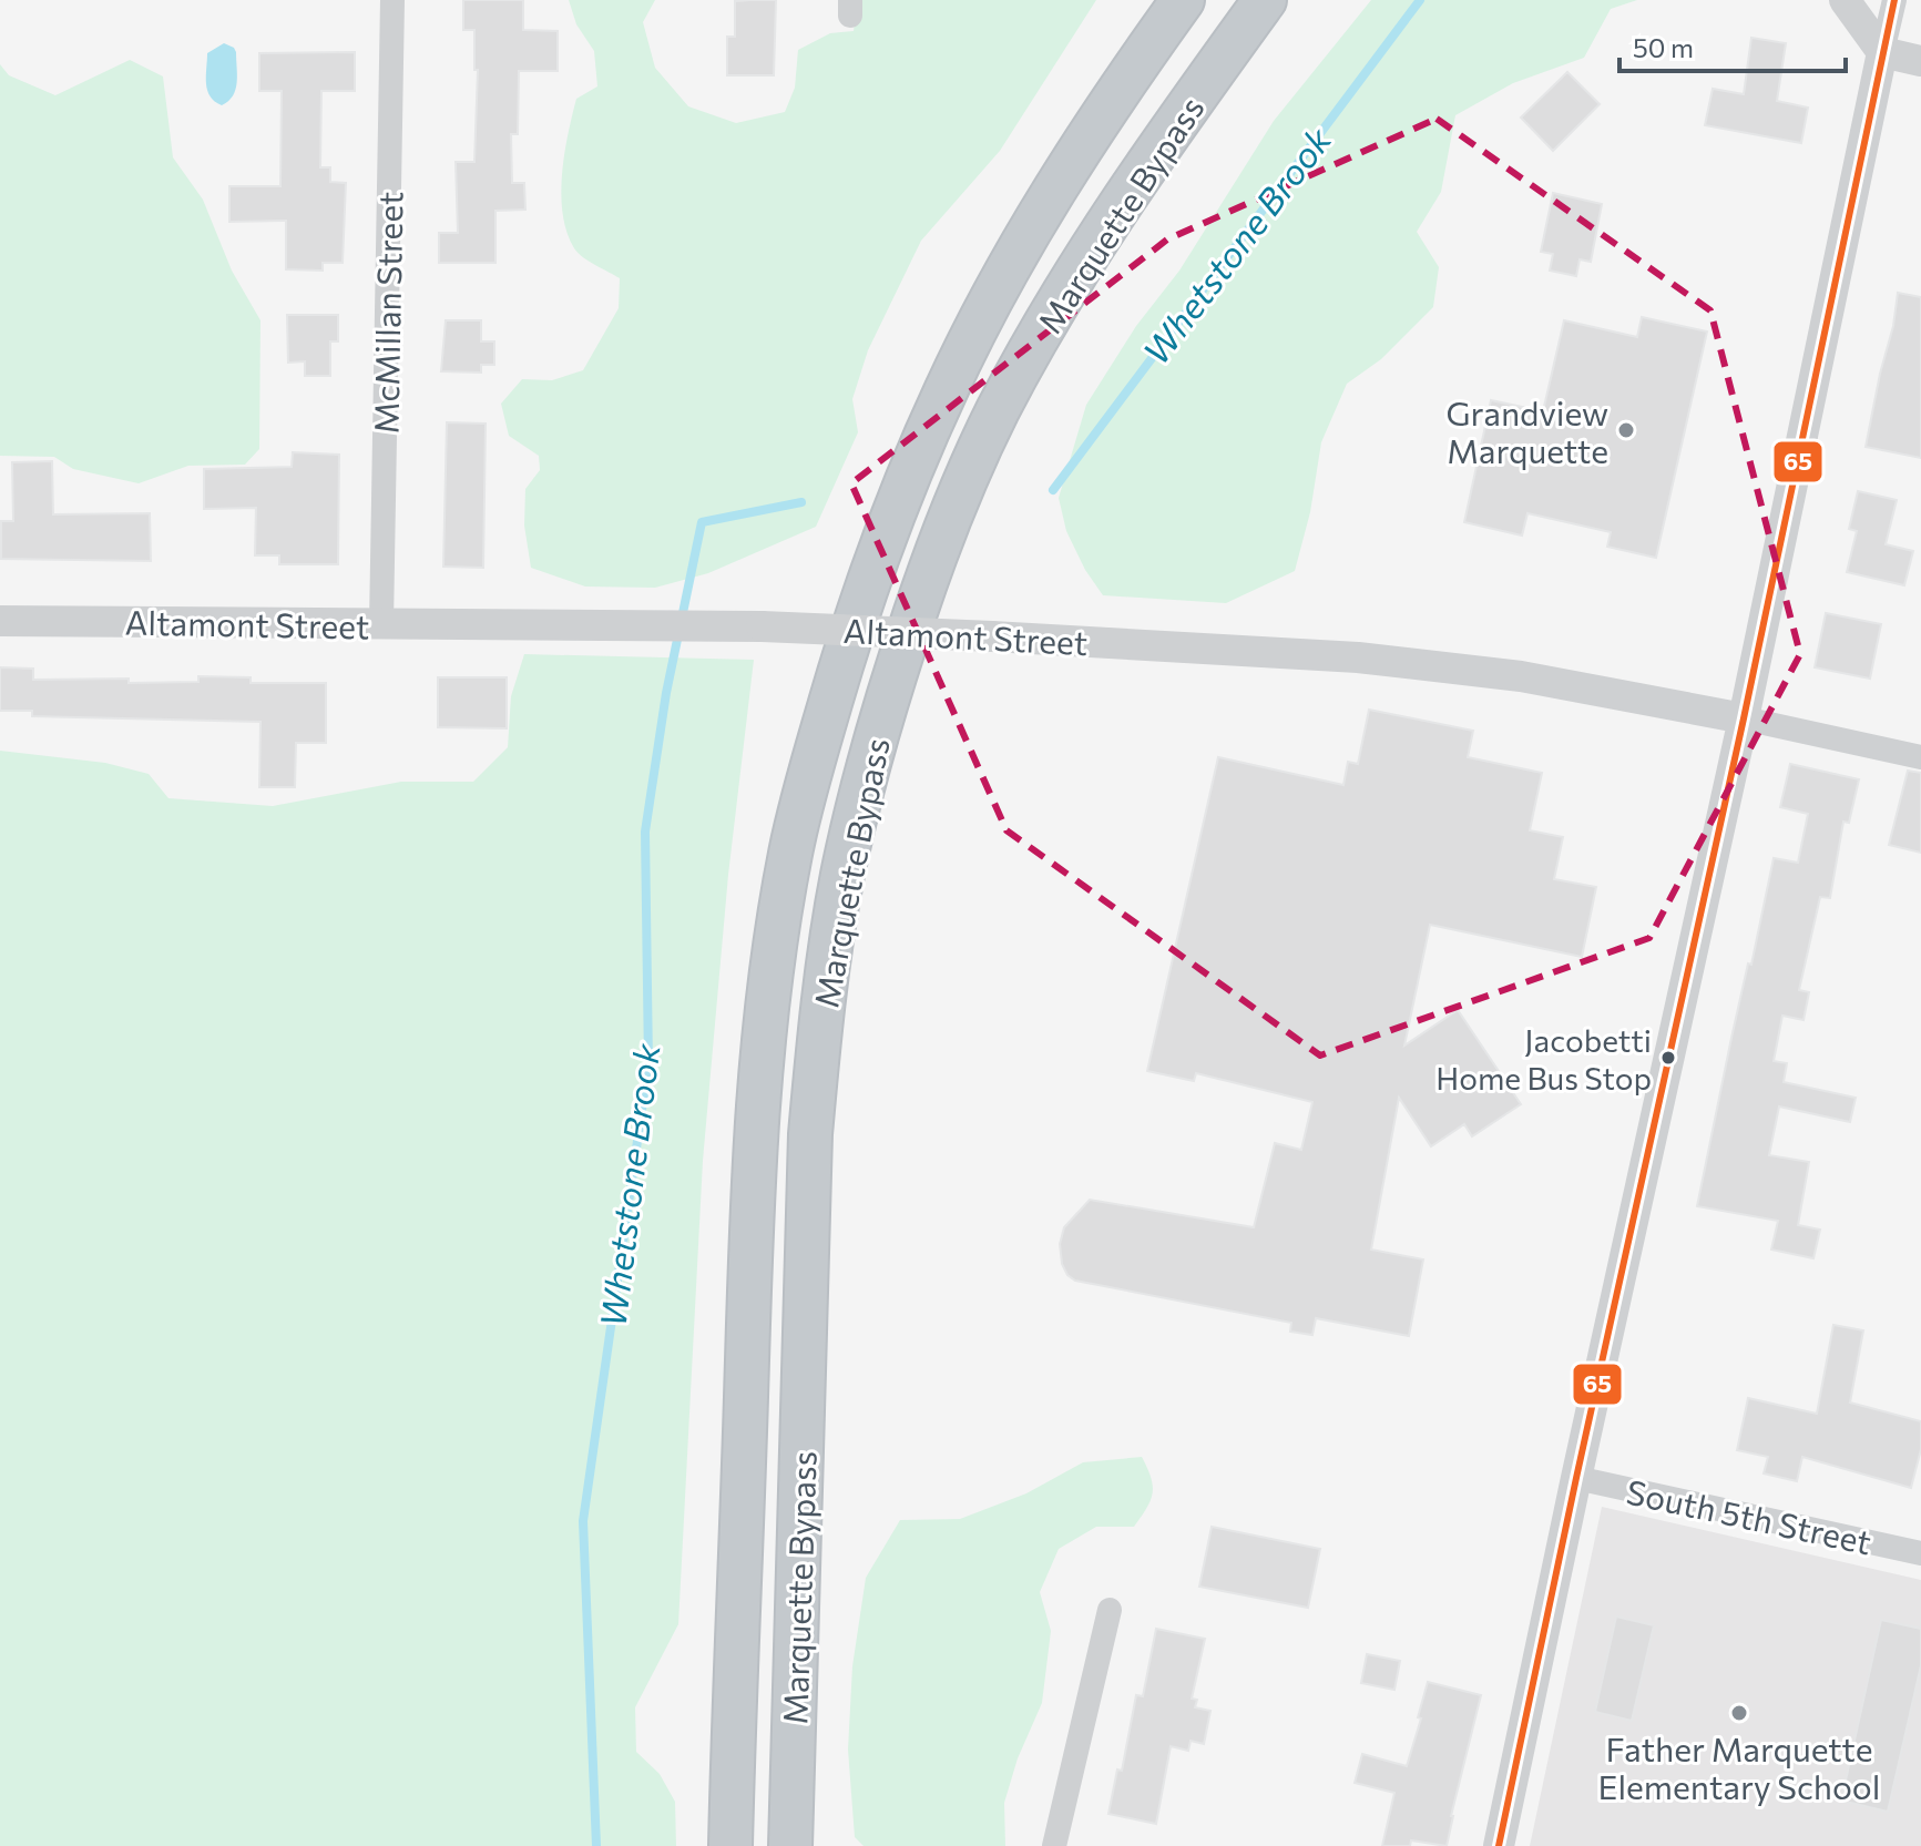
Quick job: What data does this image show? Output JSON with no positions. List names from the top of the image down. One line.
{"streets":{"highway":["Marquette Bypass"],"street":["McMillan Street","Altamont Street","South 5th Street"]},"crossings":[["McMillan Street","Altamont Street"]],"water":["Whetstone Brook"],"places":["Grandview Marquette","Jacobetti Home Bus Stop","Father Marquette Elementary School"],"lines":["transit line 65"],"scale_bar":"50 m"}
